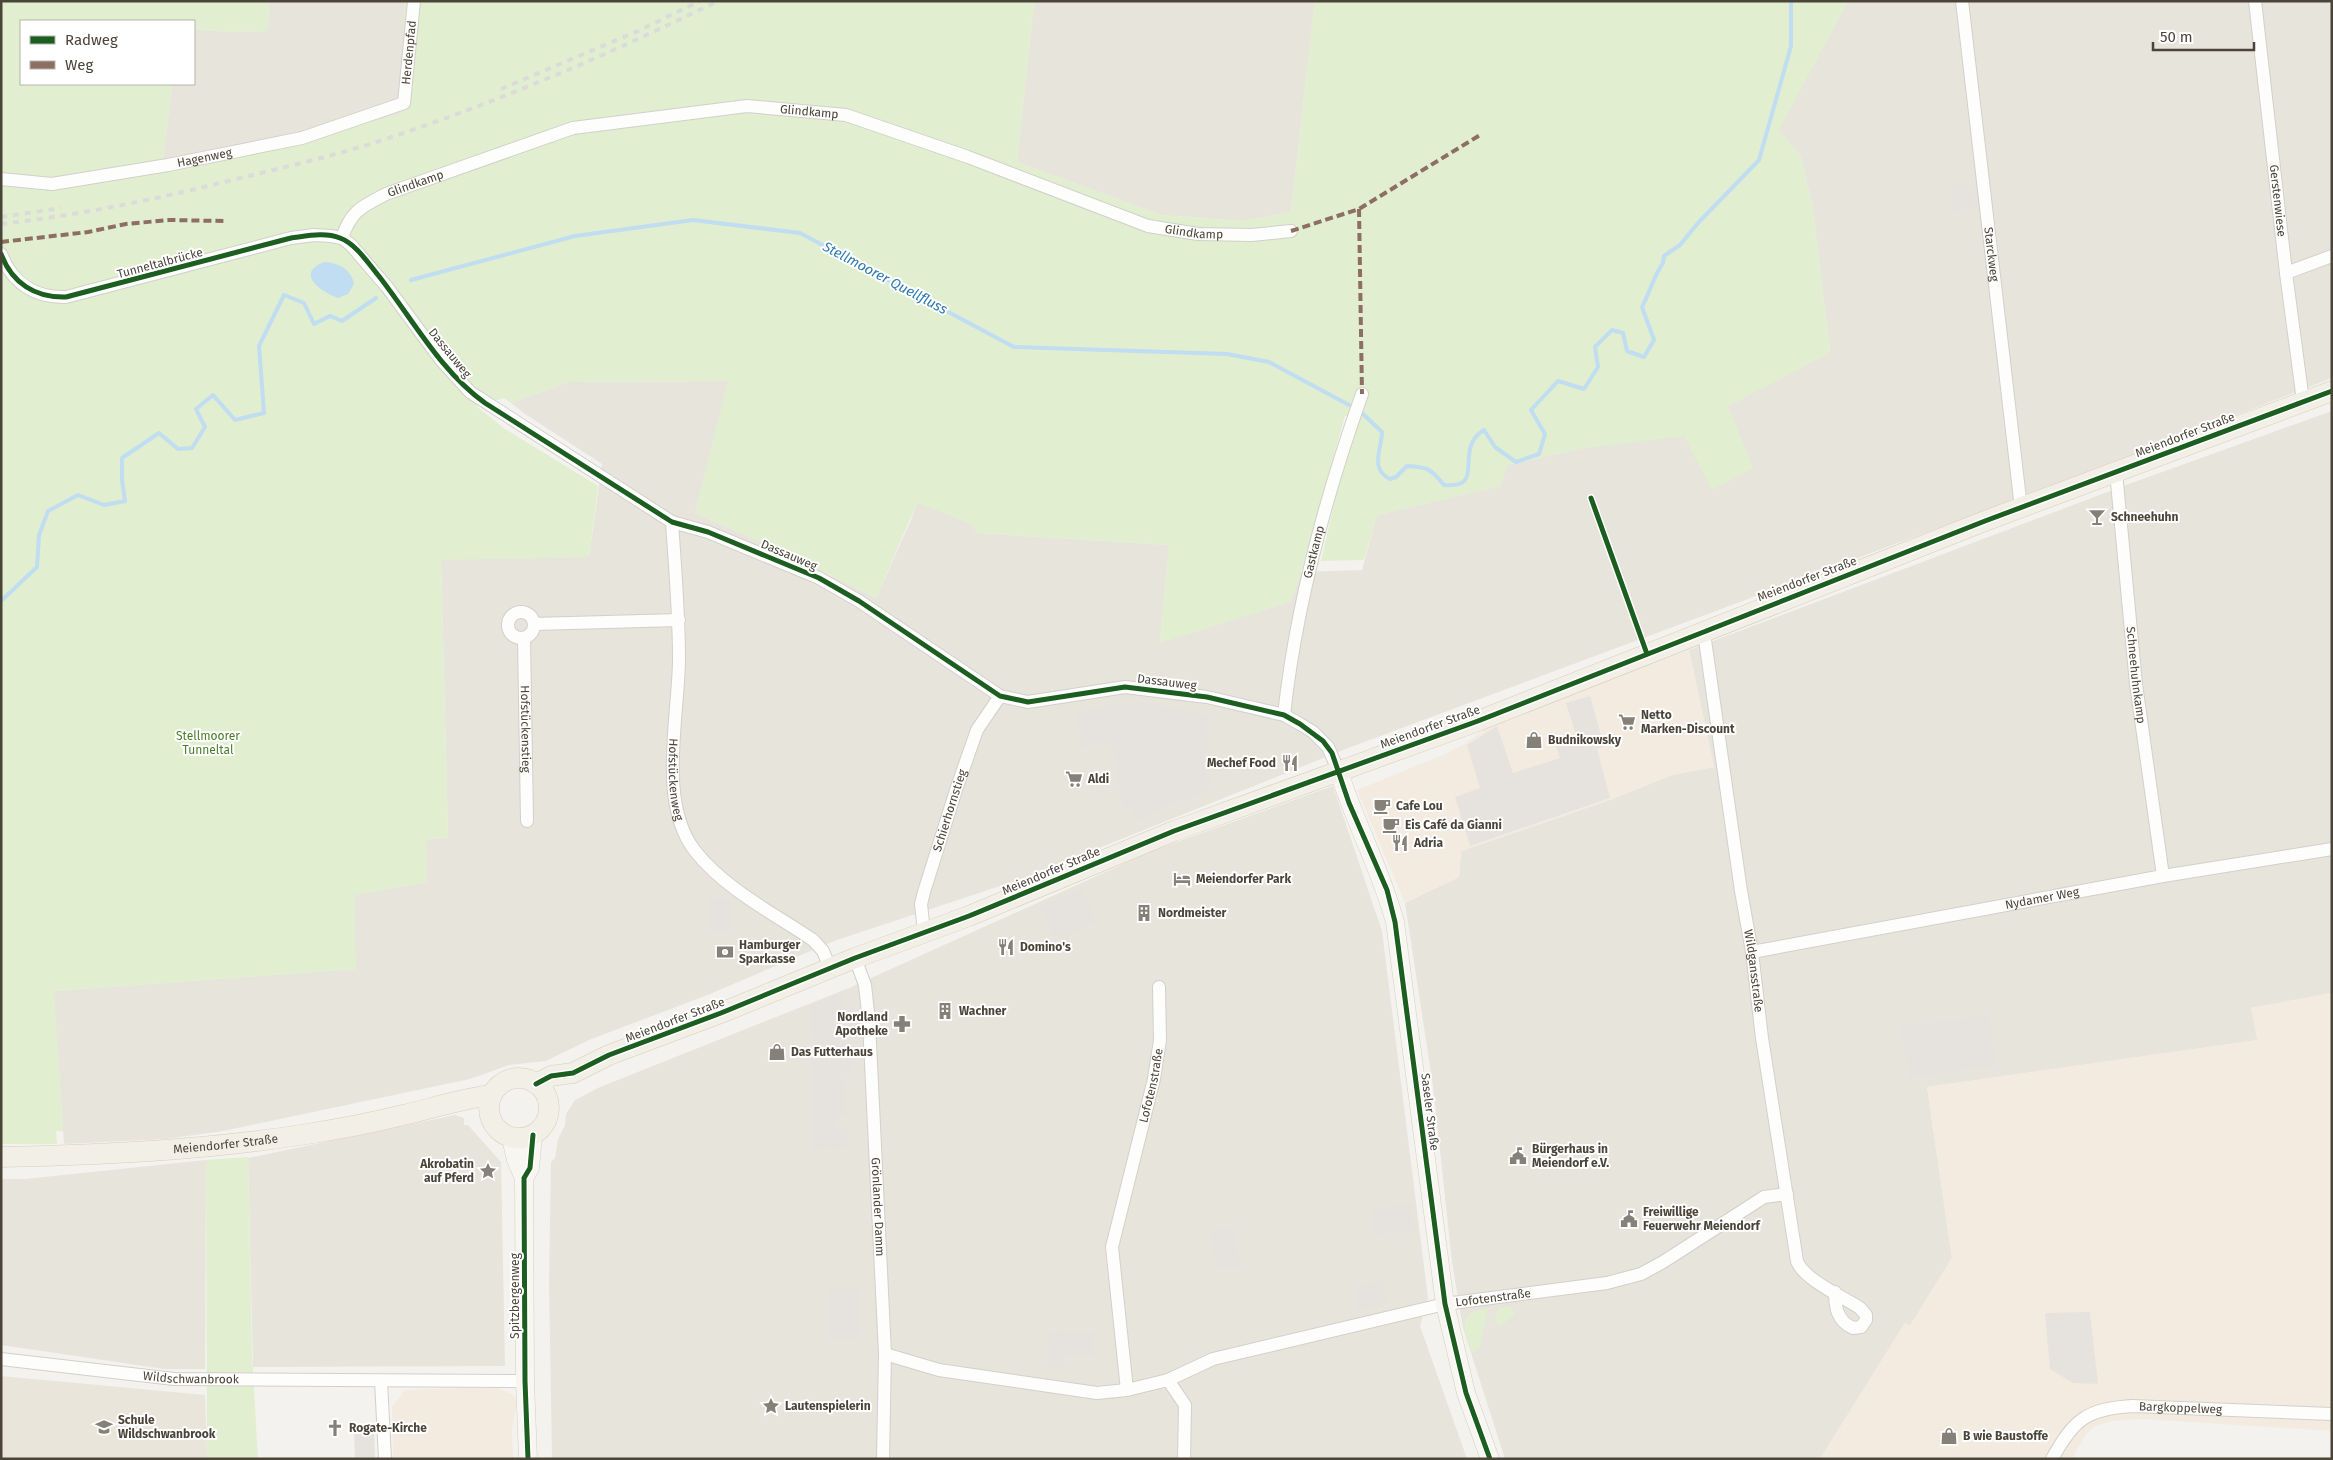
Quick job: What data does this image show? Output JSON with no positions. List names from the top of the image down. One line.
{"streets":{"main road":["Meiendorfer Straße"],"street":["Herdenpfad","Glindkamp","Hagenweg","Gerstenwiese","Starckweg","Tunneltalbrücke","Dassauweg","Gastkamp","Schneehuhnkamp","Hofstückenstieg","Hofstückenweg","Schierhornstieg","Nydamer Weg","Wildgansstraße","Lofotenstraße","Saseler Straße","Grönlander Damm","Spitzbergenweg","Wildschwanbrook","Bargkoppelweg"]},"crossings":[["Herdenpfad","Hagenweg"],["Glindkamp","Tunneltalbrücke"],["Glindkamp","Dassauweg"],["Gerstenwiese","Meiendorfer Straße"],["Starckweg","Meiendorfer Straße"],["Tunneltalbrücke","Dassauweg"],["Dassauweg","Meiendorfer Straße"],["Dassauweg","Gastkamp"],["Dassauweg","Hofstückenweg"],["Dassauweg","Schierhornstieg"],["Dassauweg","Saseler Straße"],["Meiendorfer Straße","Schneehuhnkamp"],["Meiendorfer Straße","Hofstückenweg"],["Meiendorfer Straße","Schierhornstieg"],["Meiendorfer Straße","Wildgansstraße"],["Meiendorfer Straße","Saseler Straße"],["Meiendorfer Straße","Grönlander Damm"],["Meiendorfer Straße","Spitzbergenweg"],["Schneehuhnkamp","Nydamer Weg"],["Nydamer Weg","Wildgansstraße"],["Wildgansstraße","Lofotenstraße"],["Lofotenstraße","Saseler Straße"],["Lofotenstraße","Grönlander Damm"],["Spitzbergenweg","Wildschwanbrook"]],"water":["Stellmoorer Quellfluss"],"parks":["Stellmoorer Tunneltal"],"places":{"bar":["Schneehuhn"],"supermarket":["Netto Marken-Discount","Aldi"],"shop":["Budnikowsky","Das Futterhaus","B wie Baustoffe"],"restaurant":["Mechef Food","Adria","Domino's"],"cafe":["Cafe Lou","Eis Café da Gianni"],"hotel":["Meiendorfer Park"],"building":["Nordmeister","Wachner"],"bank":["Hamburger Sparkasse"],"pharmacy":["Nordland Apotheke"],"public building":["Bürgerhaus in Meiendorf e.V.","Freiwillige Feuerwehr Meiendorf"],"place":["Akrobatin auf Pferd","Lautenspielerin"],"school or university":["Schule Wildschwanbrook"],"church":["Rogate-Kirche"]},"legend":["Radweg","Weg"],"scale_bar":"50 m"}
